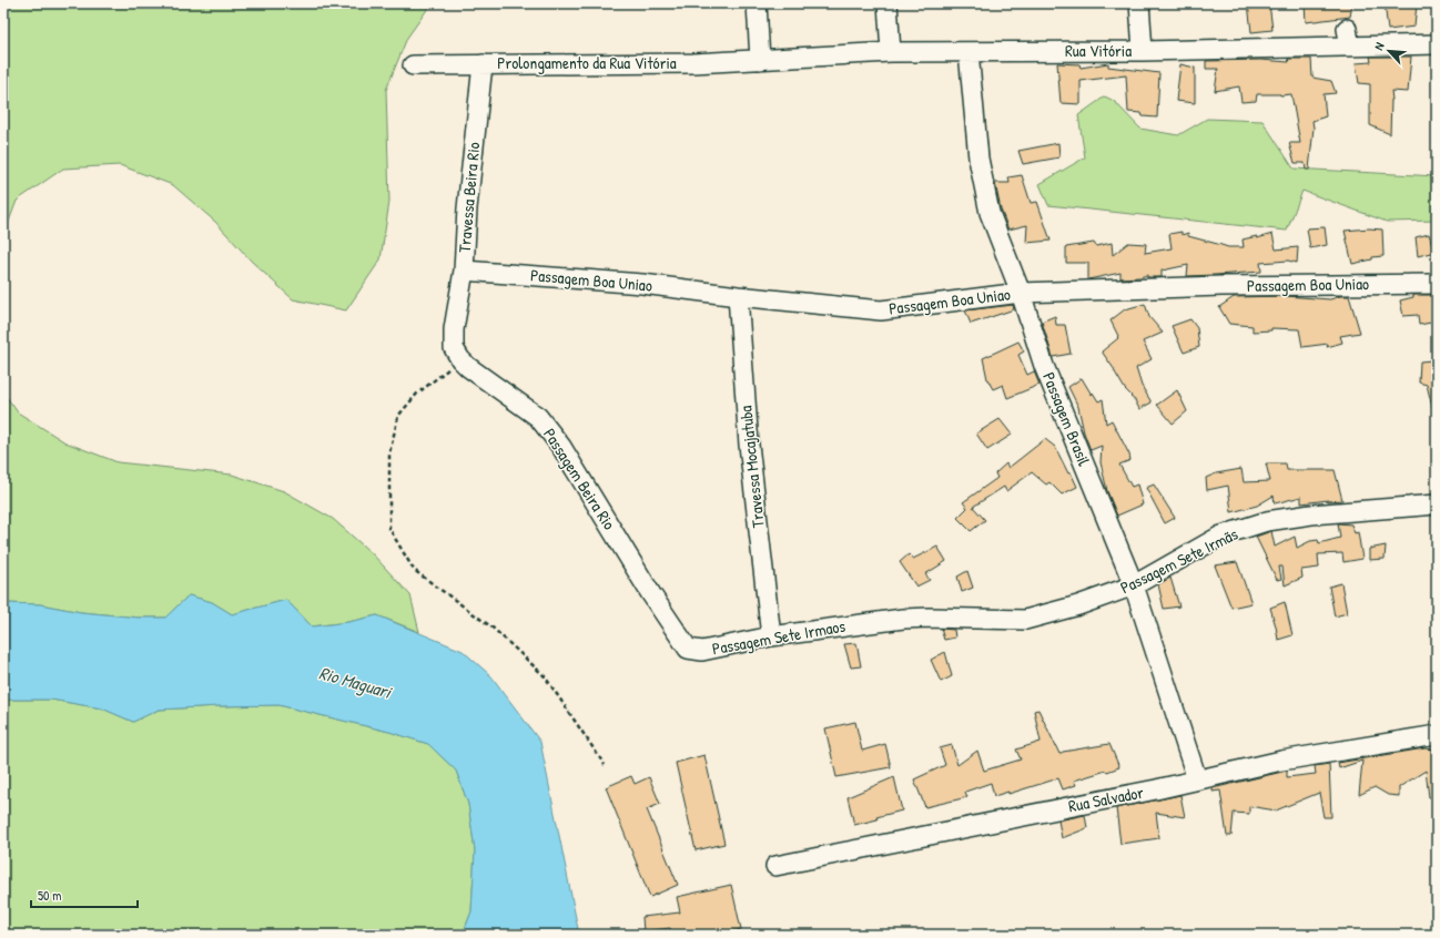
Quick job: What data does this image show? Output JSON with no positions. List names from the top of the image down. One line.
{"streets":{"street":["Rua Vitória","Prolongamento da Rua Vitória","Travessa Beira Rio","Passagem Boa Uniao","Passagem Brasil","Travessa Mocajatuba","Passagem Beira Rio","Passagem Sete Irmãs","Passagem Sete Irmaos","Rua Salvador"]},"crossings":[["Rua Vitória","Prolongamento da Rua Vitória"],["Rua Vitória","Passagem Brasil"],["Prolongamento da Rua Vitória","Travessa Beira Rio"],["Travessa Beira Rio","Passagem Boa Uniao"],["Travessa Beira Rio","Passagem Beira Rio"],["Passagem Boa Uniao","Passagem Brasil"],["Passagem Boa Uniao","Travessa Mocajatuba"],["Passagem Brasil","Passagem Sete Irmãs"],["Passagem Brasil","Rua Salvador"],["Travessa Mocajatuba","Passagem Sete Irmaos"],["Passagem Beira Rio","Passagem Sete Irmaos"],["Passagem Sete Irmãs","Passagem Sete Irmaos"]],"water":["Rio Maguari"],"scale_bar":"50 m","north":"top left"}
